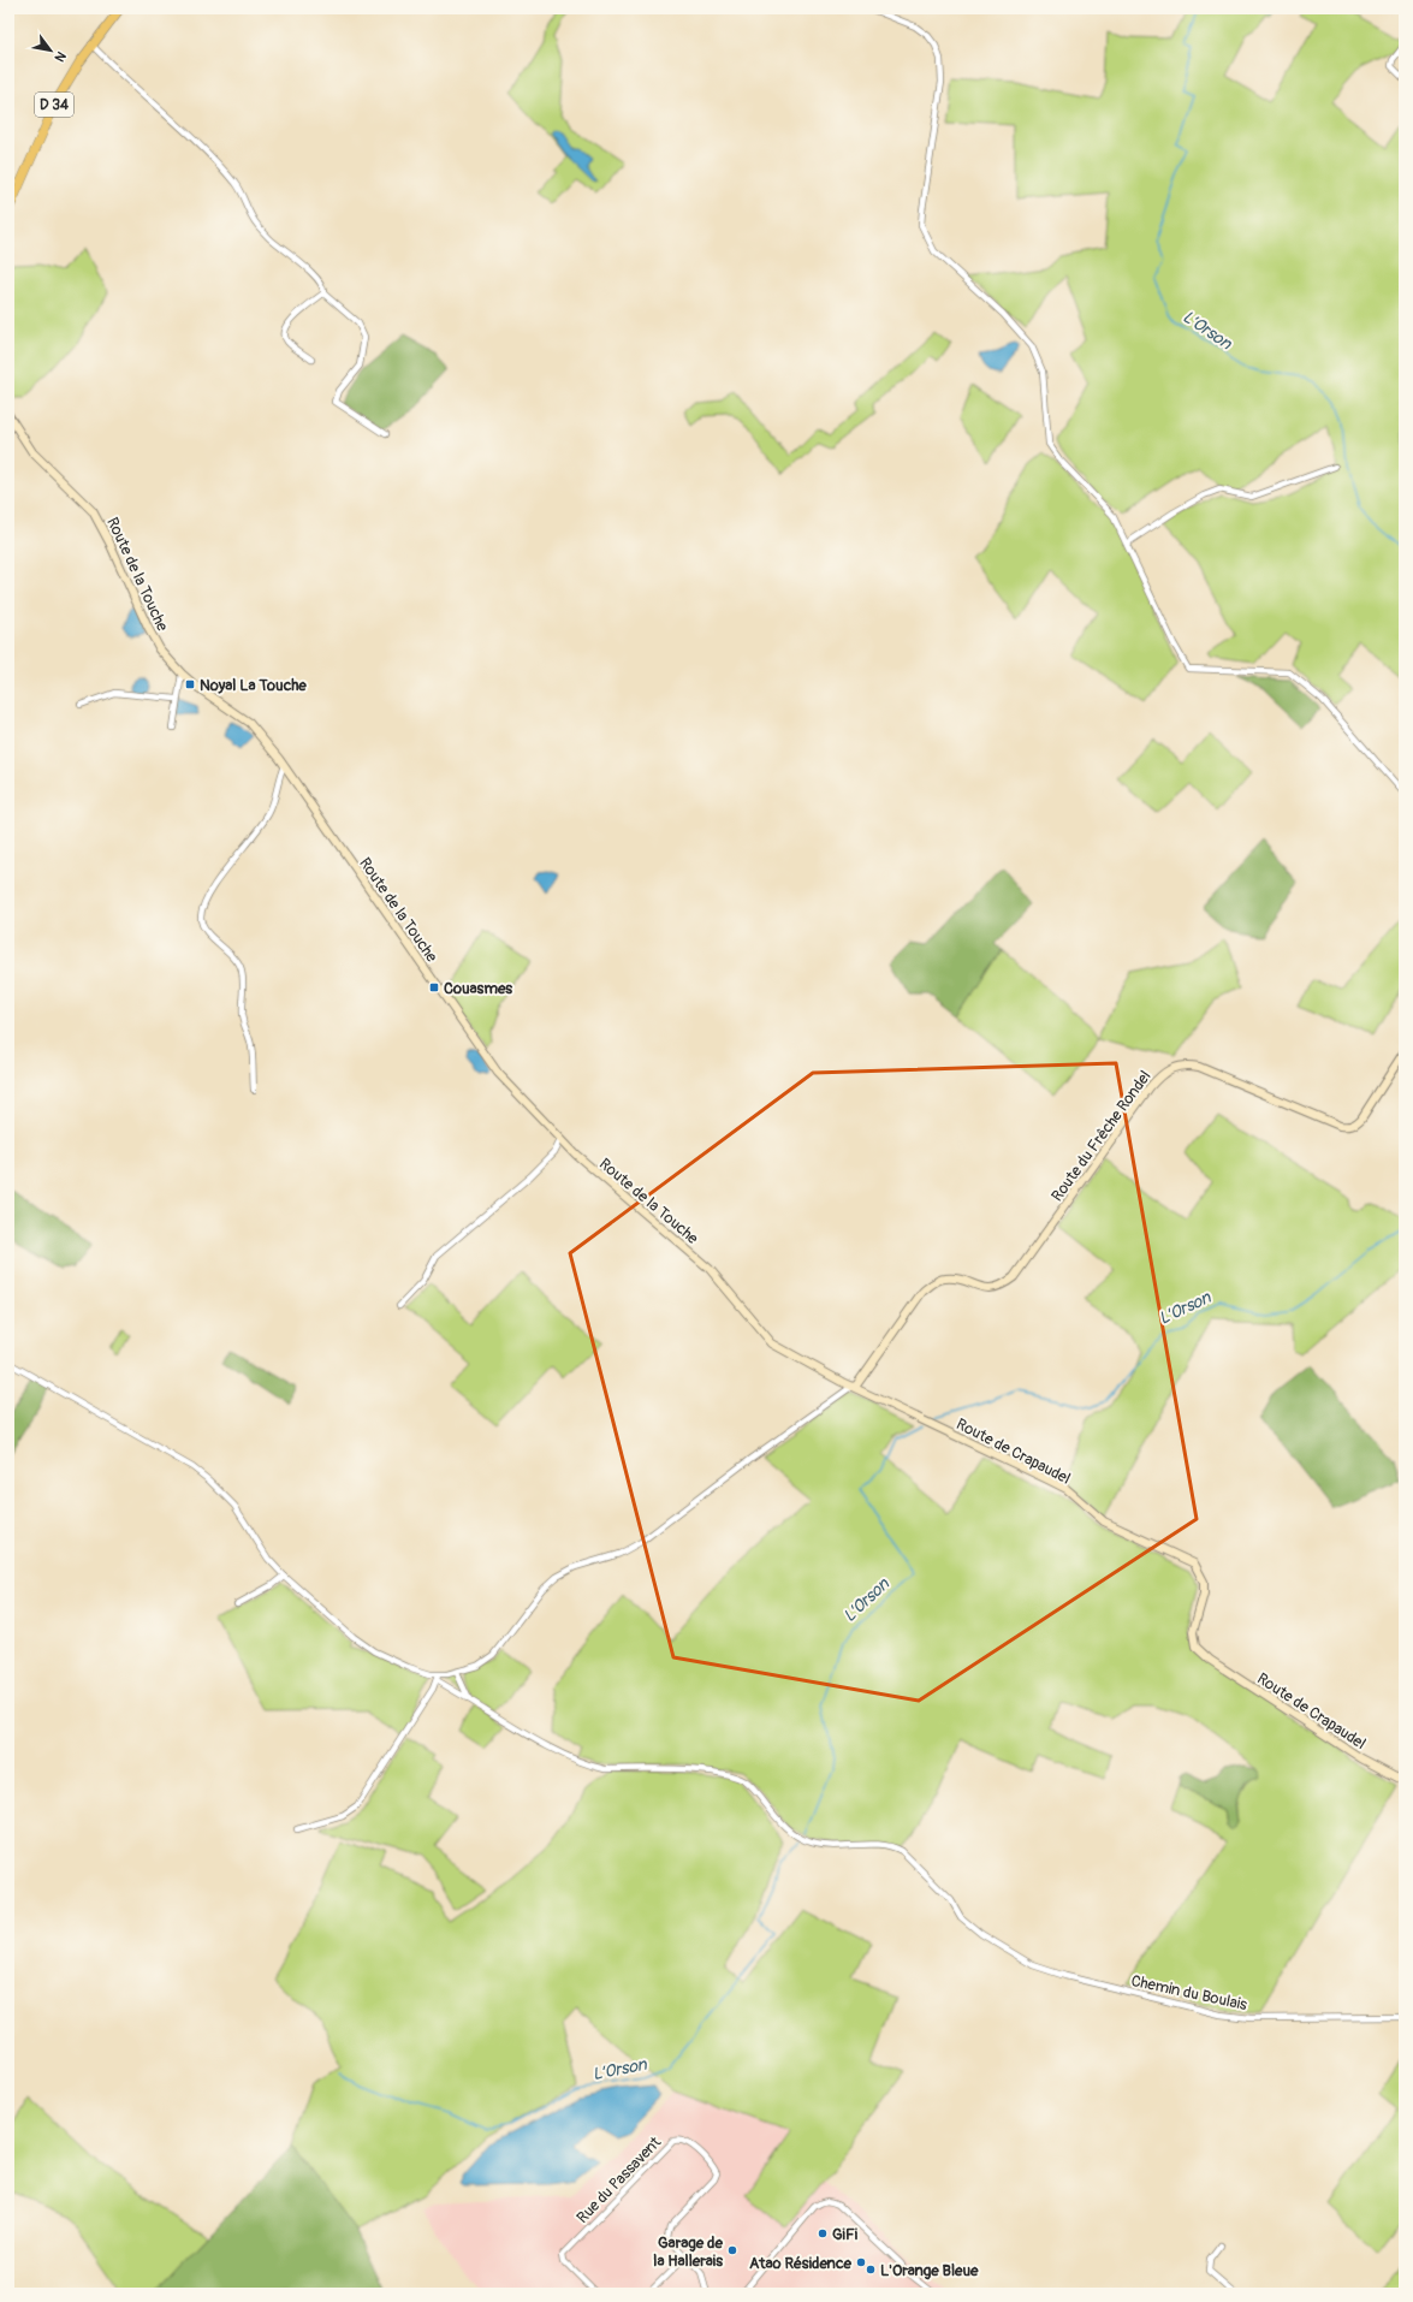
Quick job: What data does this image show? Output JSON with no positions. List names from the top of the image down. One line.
{"streets":{"main road":["D 34"],"street":["Route de la Touche","Route du Frêche Rondel","Route de Crapaudel","Chemin du Boulais","Rue du Passavent"]},"crossings":[["Route de la Touche","Route du Frêche Rondel"],["Route de la Touche","Route de Crapaudel"],["Route du Frêche Rondel","Route de Crapaudel"]],"water":["L’Orson"],"places":{"transit":["Noyal La Touche","Couasmes"],"other":["GiFi","Garage de la Hallerais","Atao Résidence","L'Orange Bleue"]},"north":"bottom right"}
